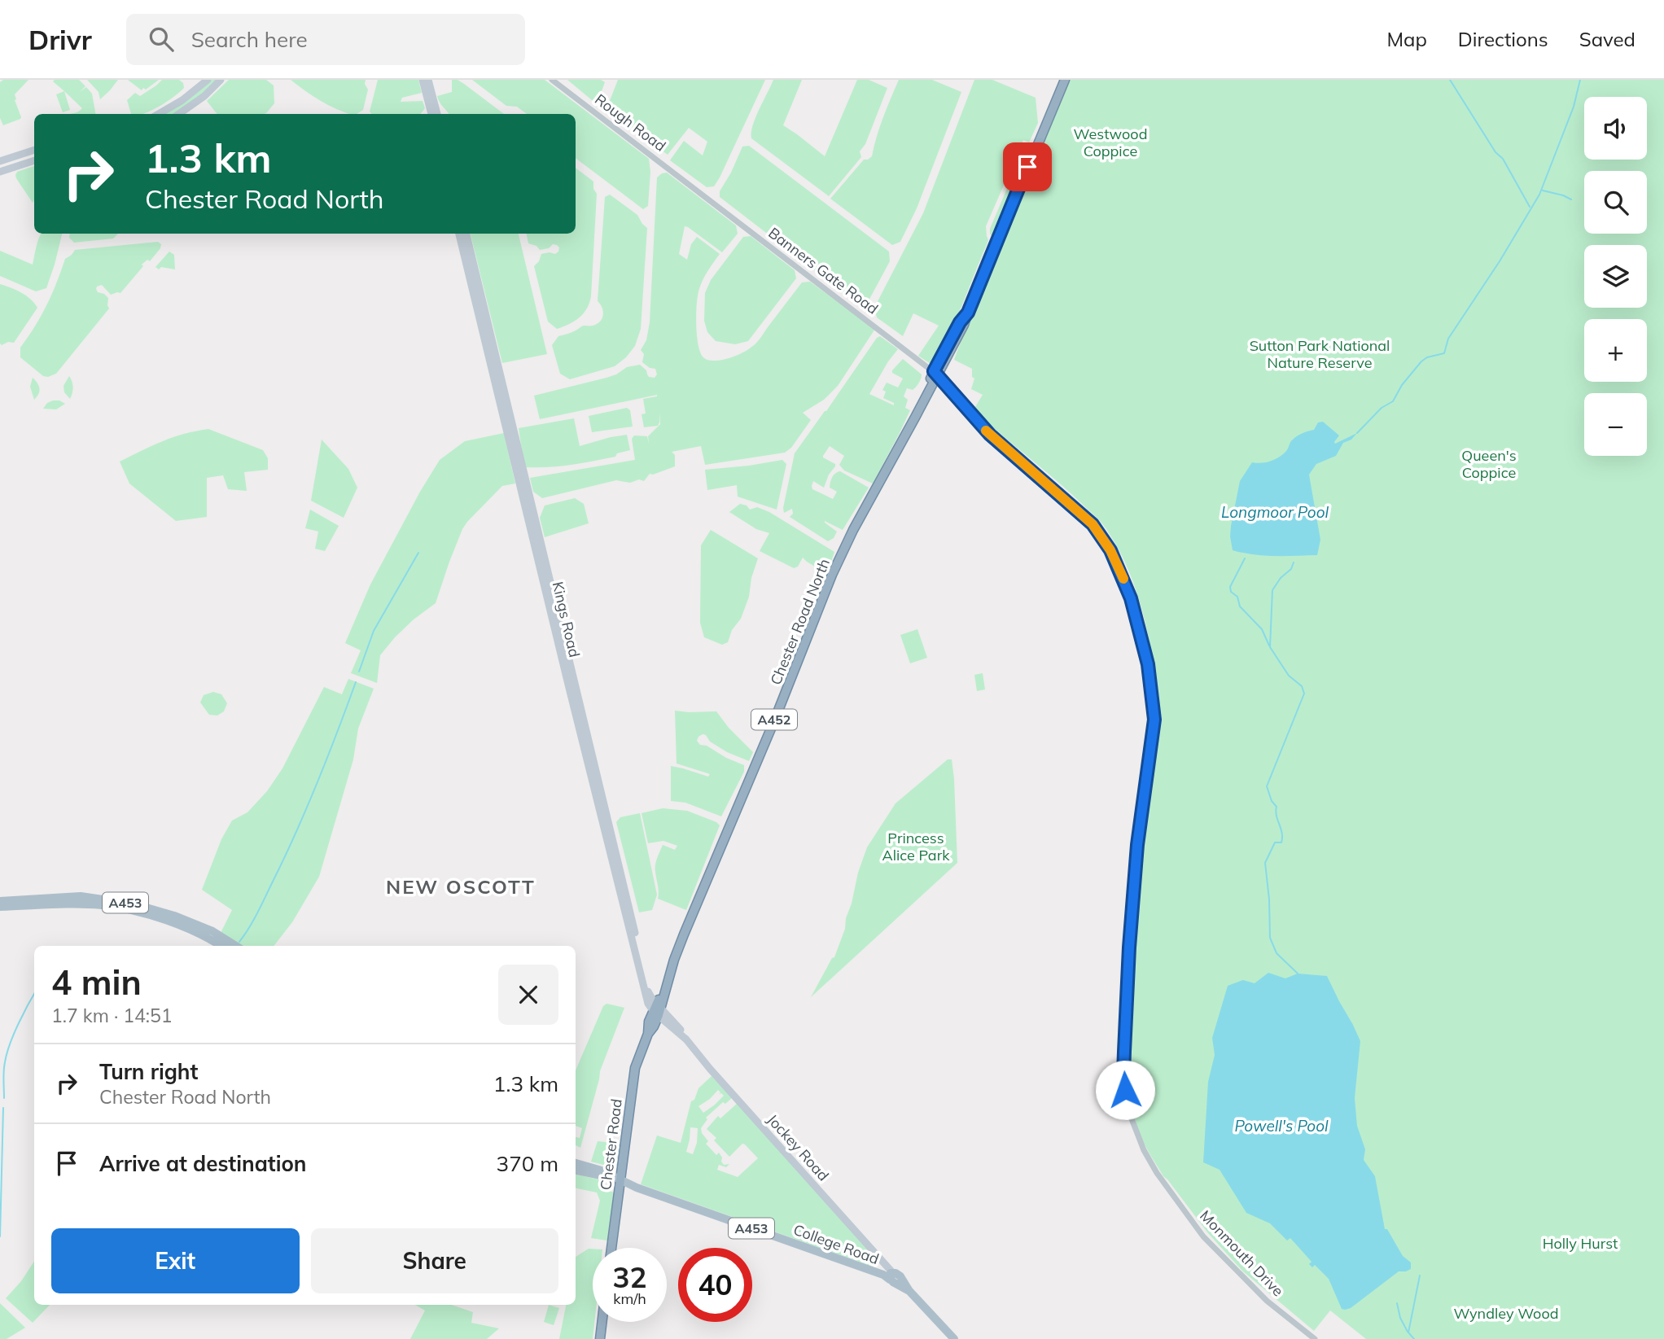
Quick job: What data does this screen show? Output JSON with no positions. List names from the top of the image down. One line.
{"streets":{"highway":["Chester Road North","A452","Chester Road"],"main road":["Kings Road","A453","Jockey Road","College Road"],"street":["Rough Road","Banners Gate Road","Monmouth Drive"]},"crossings":[["Rough Road","Banners Gate Road"],["Banners Gate Road","Chester Road North"],["Banners Gate Road","Monmouth Drive"],["Kings Road","Chester Road North"],["Kings Road","Chester Road"],["Kings Road","Jockey Road"],["Chester Road North","Chester Road"],["Chester Road North","Jockey Road"],["Chester Road North","Monmouth Drive"],["Chester Road","Jockey Road"],["Chester Road","College Road"],["Jockey Road","College Road"]],"districts":["NEW OSCOTT"],"water":["Longmoor Pool","Powell's Pool"],"parks":["Westwood Coppice","Sutton Park National Nature Reserve","Queen's Coppice","Princess Alice Park","Holly Hurst","Wyndley Wood"],"page":{"header":"Drivr","search":"Search here","nav":["Map","Directions","Saved"],"map_buttons":["+","−"],"turn":["1.3 km","Chester Road North"],"heading":["4 min","1.7 km · 14:51"],"list":[{"name":"Turn right","note":"Chester Road North","value":"1.3 km"},{"name":"Arrive at destination","value":"370 m"}],"buttons":["Exit","Share"],"speed":"32 km/h","limit":"40"}}
